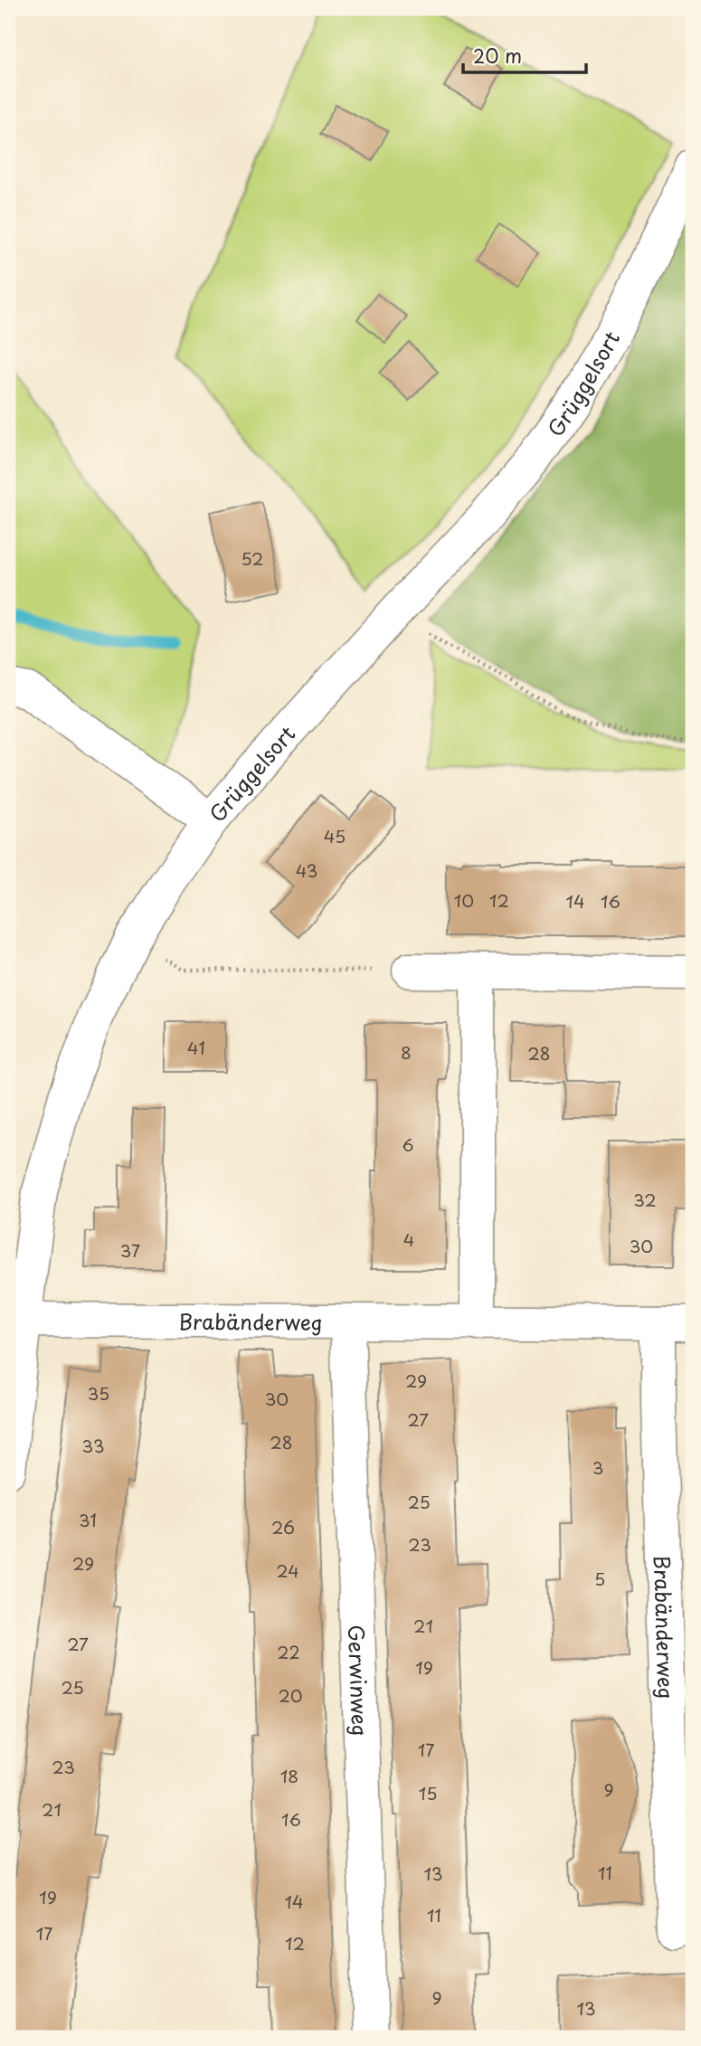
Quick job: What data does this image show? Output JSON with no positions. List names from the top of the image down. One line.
{"streets":{"street":["Grüggelsort","Brabänderweg","Gerwinweg"]},"crossings":[["Grüggelsort","Brabänderweg"],["Brabänderweg","Gerwinweg"]],"house_numbers":["52","45","43","10","12","14","16","41","8","28","6","32","4","30","37","29","35","30","27","28","33","3","25","31","26","23","29","24","5","21","27","22","19","25","20","17","23","18","9","15","21","16","11","13","19","14","11","17","12","9","13"],"scale_bar":"20 m"}
